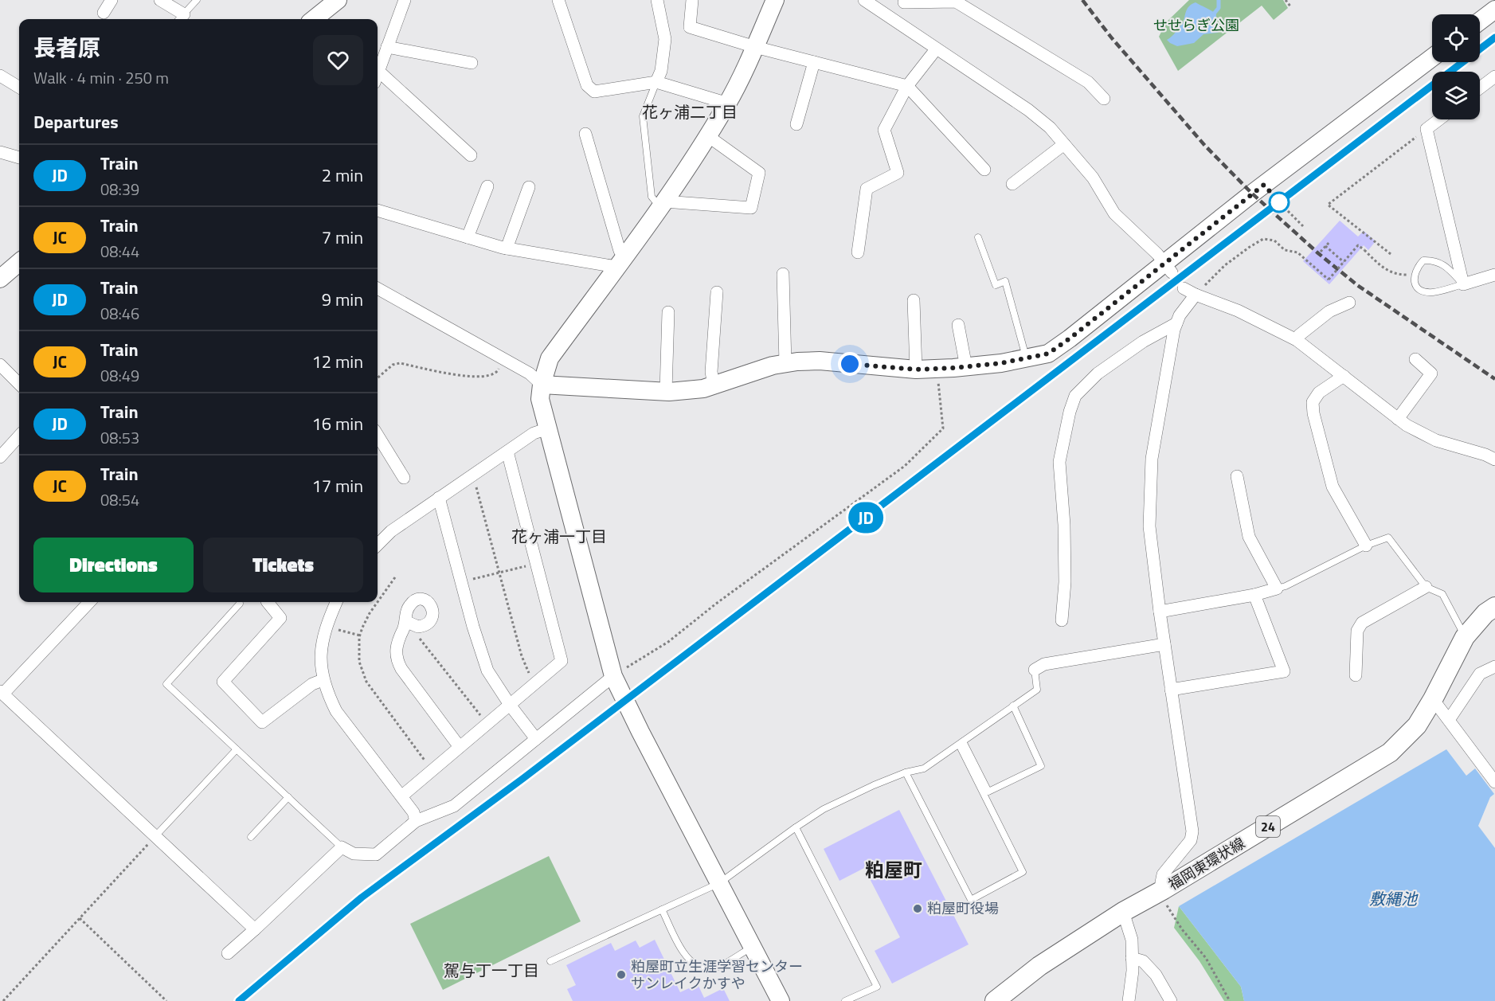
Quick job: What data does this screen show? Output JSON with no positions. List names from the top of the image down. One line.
{"streets":{"main road":["24","福岡東環状線"]},"districts":["花ヶ浦二丁目","花ヶ浦一丁目","粕屋町","駕与丁一丁目"],"water":["敷縄池"],"parks":["せせらぎ公園"],"places":["粕屋町役場","粕屋町立生涯学習センター サンレイクかすや"],"page":{"on_map":"JD","heading":[["長者原","Walk · 4 min · 250 m"],"Departures"],"list":[{"mark":"JD","name":"Train","note":"08:39","value":"2 min"},{"mark":"JC","name":"Train","note":"08:44","value":"7 min"},{"mark":"JD","name":"Train","note":"08:46","value":"9 min"},{"mark":"JC","name":"Train","note":"08:49","value":"12 min"},{"mark":"JD","name":"Train","note":"08:53","value":"16 min"},{"mark":"JC","name":"Train","note":"08:54","value":"17 min"}],"buttons":["Directions","Tickets"]}}
